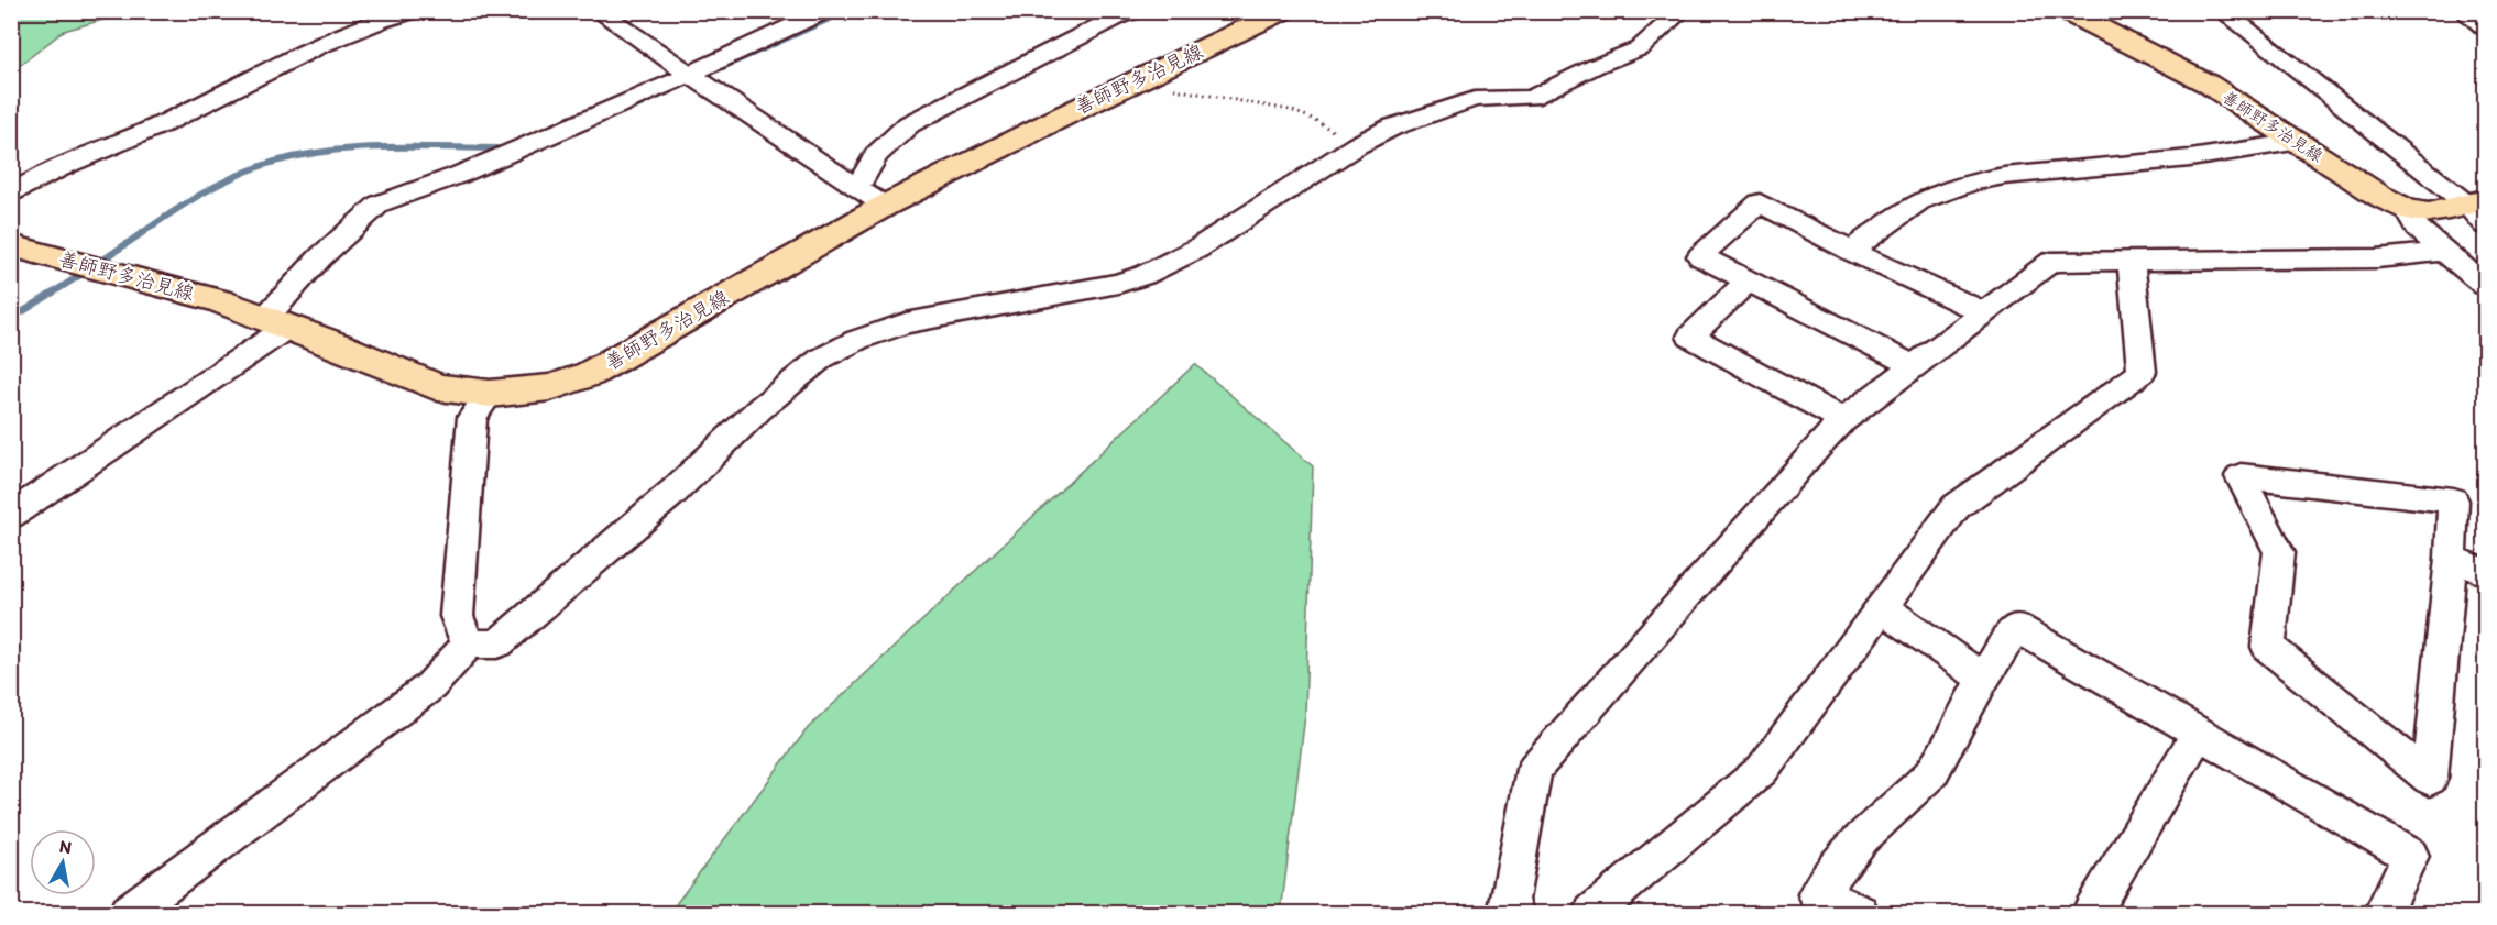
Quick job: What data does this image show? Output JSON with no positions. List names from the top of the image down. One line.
{"streets":{"main road":["善師野多治見線"]},"north":"top"}
